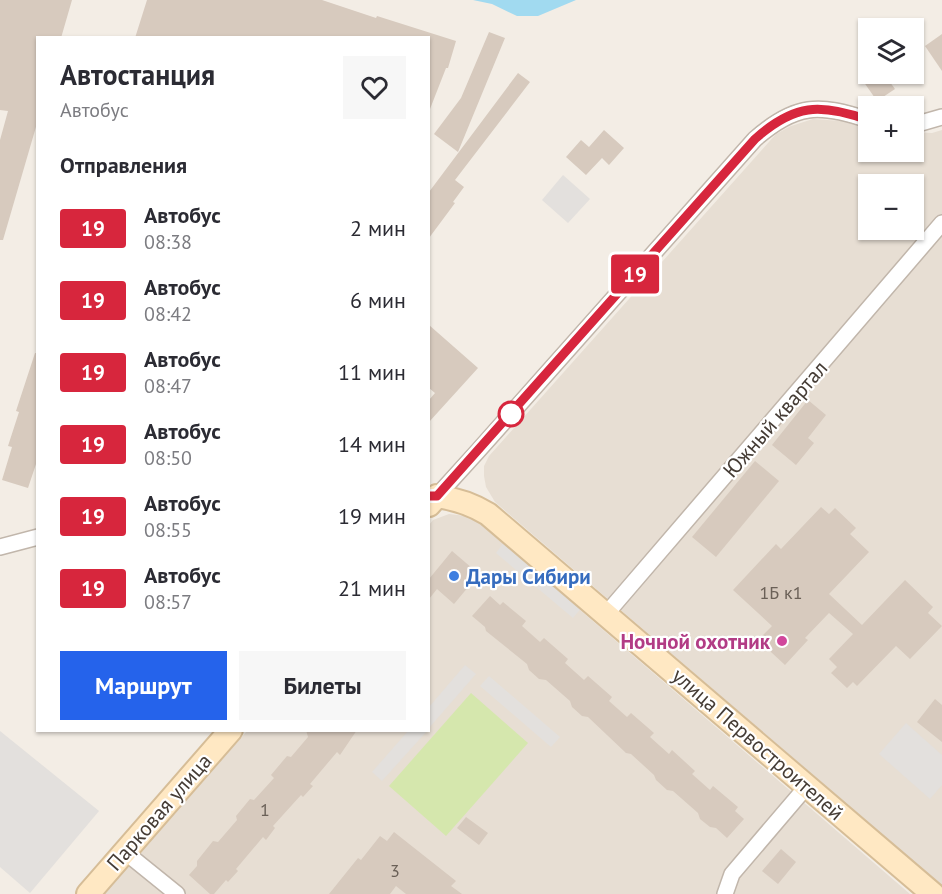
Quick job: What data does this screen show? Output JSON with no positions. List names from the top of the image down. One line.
{"streets":{"street":["Южный квартал","улица Первостроителей","Парковая улица"]},"crossings":[["Южный квартал","улица Первостроителей"]],"places":["Дары Сибири","Ночной охотник"],"lines":["bus line 19"],"house_numbers":["1Б к1","1","3"],"page":{"on_map":"19","map_buttons":["+","−"],"heading":[["Автостанция","Автобус"],"Отправления"],"list":[{"mark":"19","name":"Автобус","note":"08:38","value":"2 мин"},{"mark":"19","name":"Автобус","note":"08:42","value":"6 мин"},{"mark":"19","name":"Автобус","note":"08:47","value":"11 мин"},{"mark":"19","name":"Автобус","note":"08:50","value":"14 мин"},{"mark":"19","name":"Автобус","note":"08:55","value":"19 мин"},{"mark":"19","name":"Автобус","note":"08:57","value":"21 мин"}],"buttons":["Маршрут","Билеты"]}}
